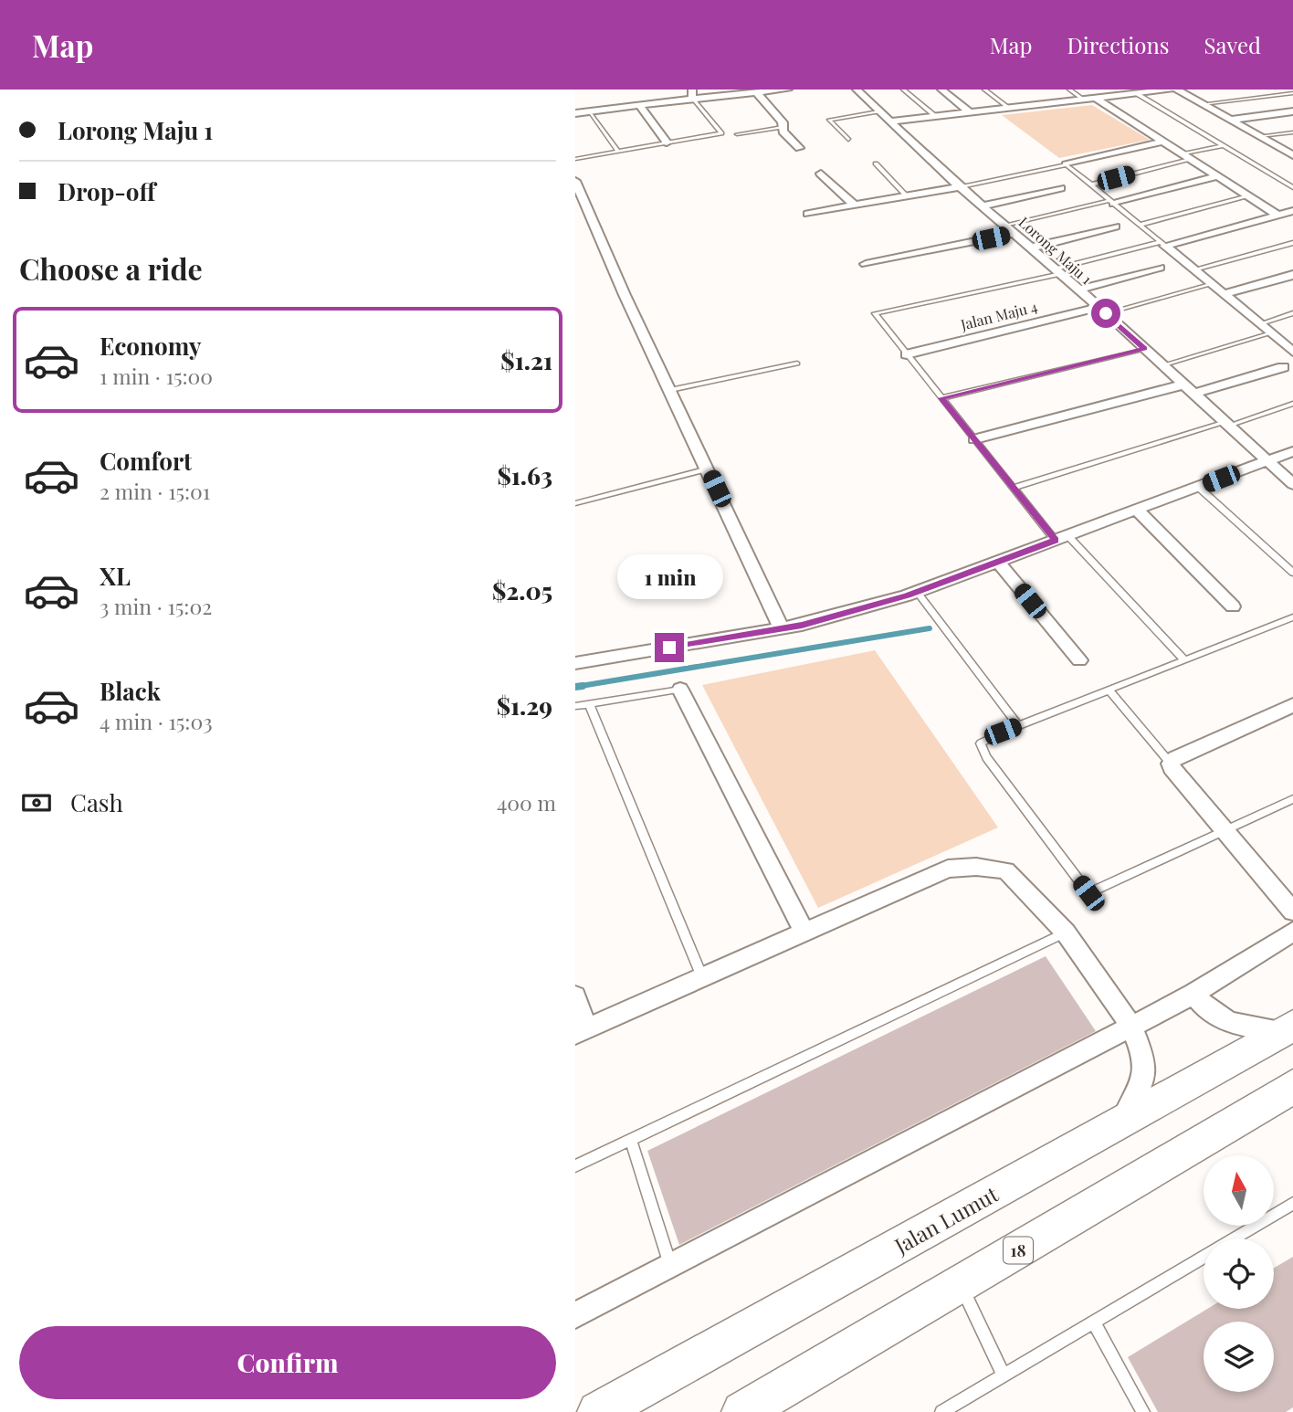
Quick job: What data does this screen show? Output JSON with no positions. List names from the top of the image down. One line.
{"streets":{"main road":["Jalan Lumut","18"],"street":["Lorong Maju 1","Jalan Maju 4"]},"crossings":[["Lorong Maju 1","Jalan Maju 4"]],"north":"top","page":{"header":"Map","nav":["Map","Directions","Saved"],"banner":["Lorong Maju 1","Drop-off"],"heading":"Choose a ride","list":[{"name":"Economy","note":"1 min · 15:00","value":"$1.21"},{"name":"Comfort","note":"2 min · 15:01","value":"$1.63"},{"name":"XL","note":"3 min · 15:02","value":"$2.05"},{"name":"Black","note":"4 min · 15:03","value":"$1.29"}],"bubble":"1 min","pay":["Cash","400 m"],"buttons":"Confirm"}}
